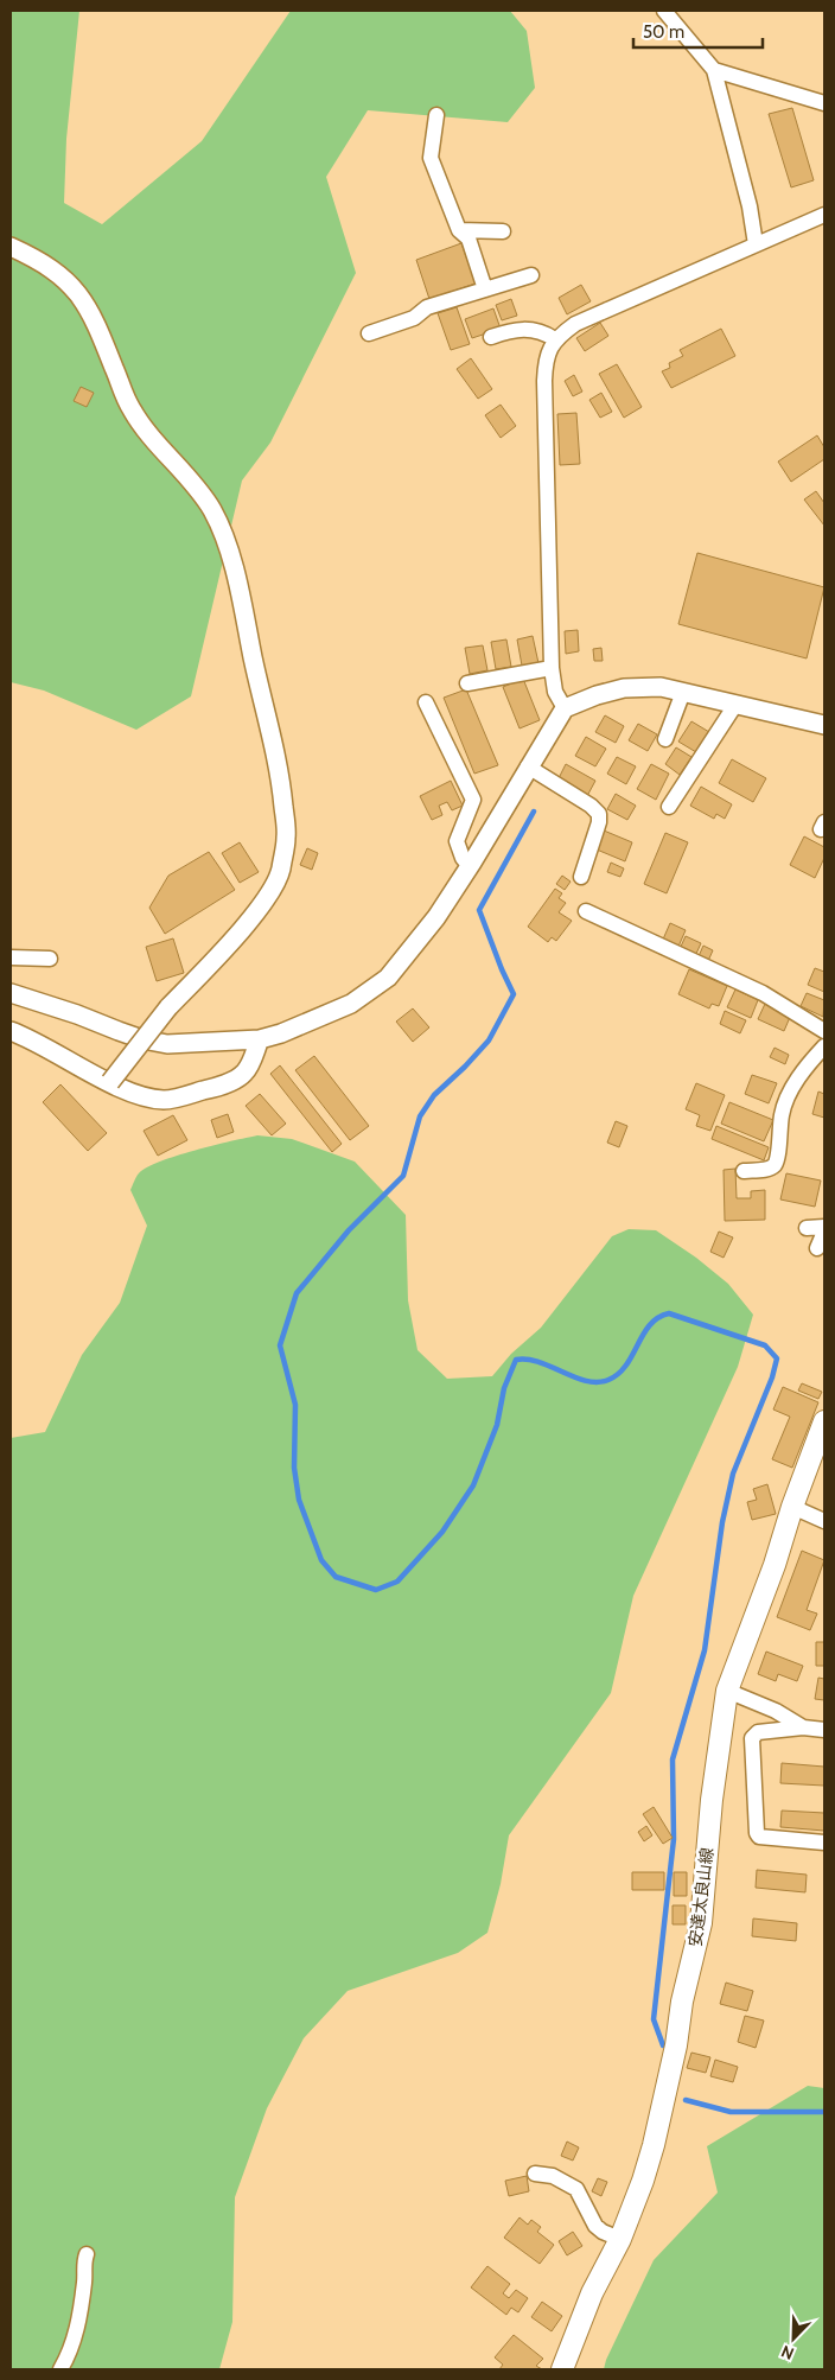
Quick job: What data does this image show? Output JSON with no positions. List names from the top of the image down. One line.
{"streets":{"main road":["安達太良山線"]},"scale_bar":"50 m","north":"bottom left"}
